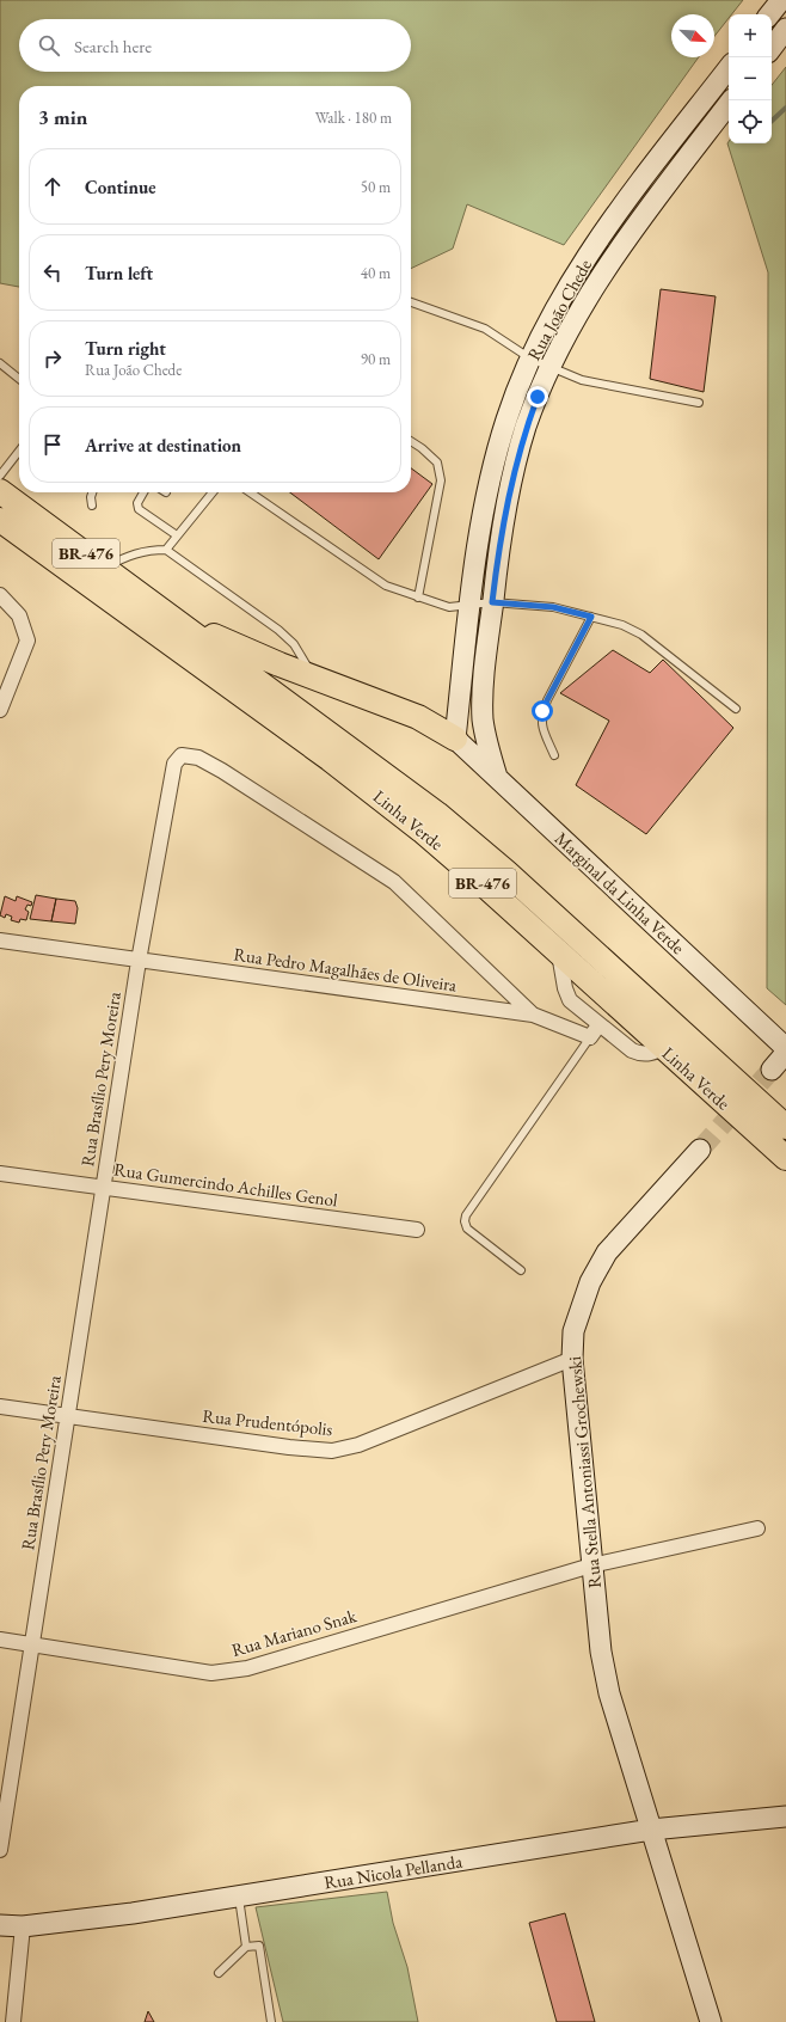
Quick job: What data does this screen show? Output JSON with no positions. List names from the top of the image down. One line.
{"streets":{"highway":["BR-476","Linha Verde"],"main road":["Rua João Chede","Marginal da Linha Verde","Rua Stella Antoniassi Grochewski","Rua Nicola Pellanda"],"street":["Rua Pedro Magalhães de Oliveira","Rua Brasílio Pery Moreira","Rua Gumercindo Achilles Genol","Rua Prudentópolis","Rua Mariano Snak"]},"crossings":[["Rua João Chede","Marginal da Linha Verde"],["Rua Pedro Magalhães de Oliveira","Rua Brasílio Pery Moreira"],["Rua Brasílio Pery Moreira","Rua Gumercindo Achilles Genol"],["Rua Brasílio Pery Moreira","Rua Prudentópolis"],["Rua Brasílio Pery Moreira","Rua Mariano Snak"],["Rua Prudentópolis","Rua Stella Antoniassi Grochewski"],["Rua Stella Antoniassi Grochewski","Rua Mariano Snak"],["Rua Stella Antoniassi Grochewski","Rua Nicola Pellanda"]],"north":"bottom right","page":{"map_buttons":["+","−"],"search":"Search here","heading":["3 min","Walk · 180 m"],"list":[["Continue","50 m"],["Turn left","40 m"],["Turn right","Rua João Chede","90 m"],"Arrive at destination"]}}
